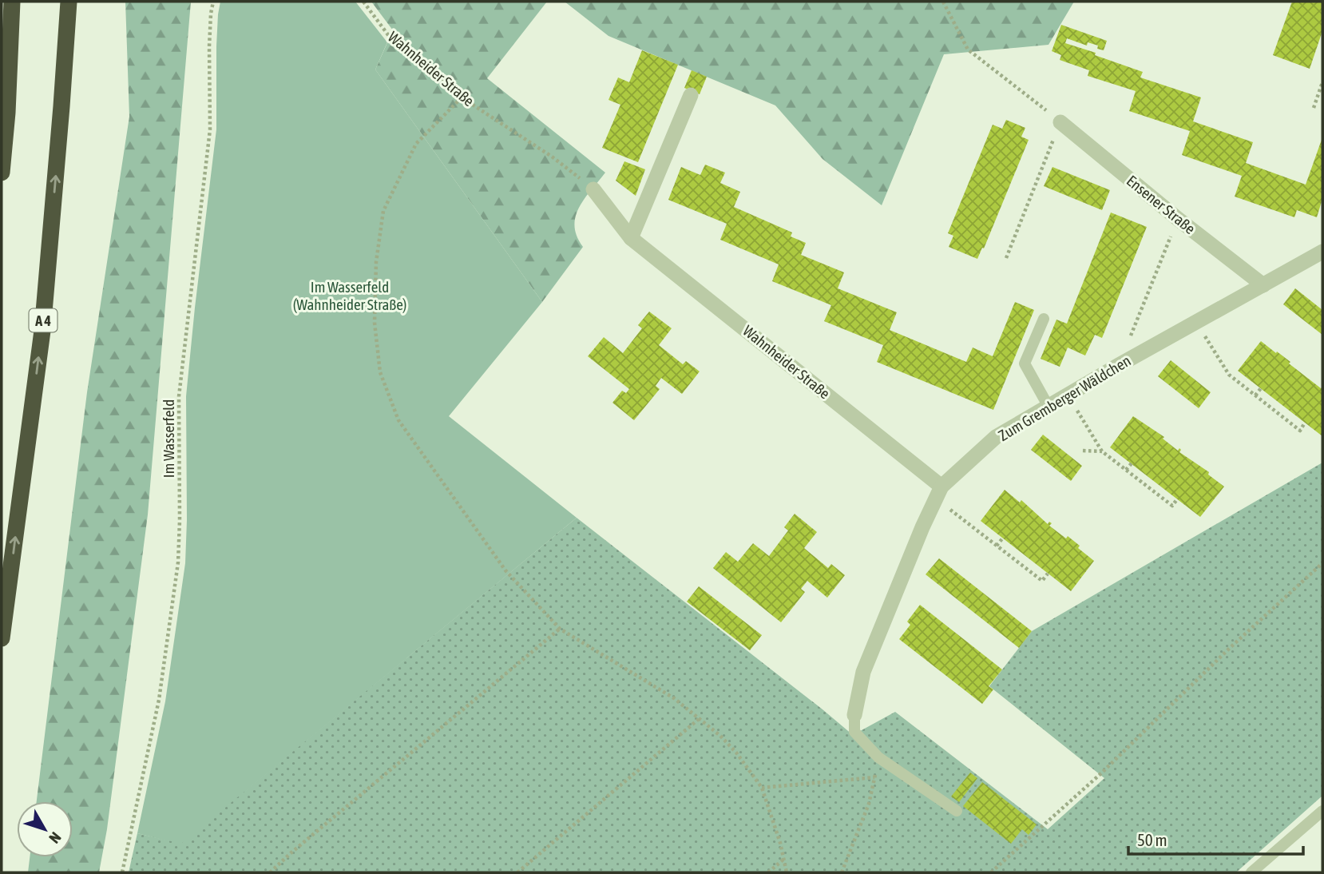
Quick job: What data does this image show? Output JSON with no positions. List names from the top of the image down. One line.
{"streets":{"highway":["A 4"],"street":["Wahnheider Straße","Ensener Straße","Zum Gremberger Wäldchen"],"path":["Im Wasserfeld"]},"crossings":[["Wahnheider Straße","Zum Gremberger Wäldchen"],["Ensener Straße","Zum Gremberger Wäldchen"]],"parks":["Im Wasserfeld (Wahnheider Straße)"],"scale_bar":"50 m","north":"bottom right"}
